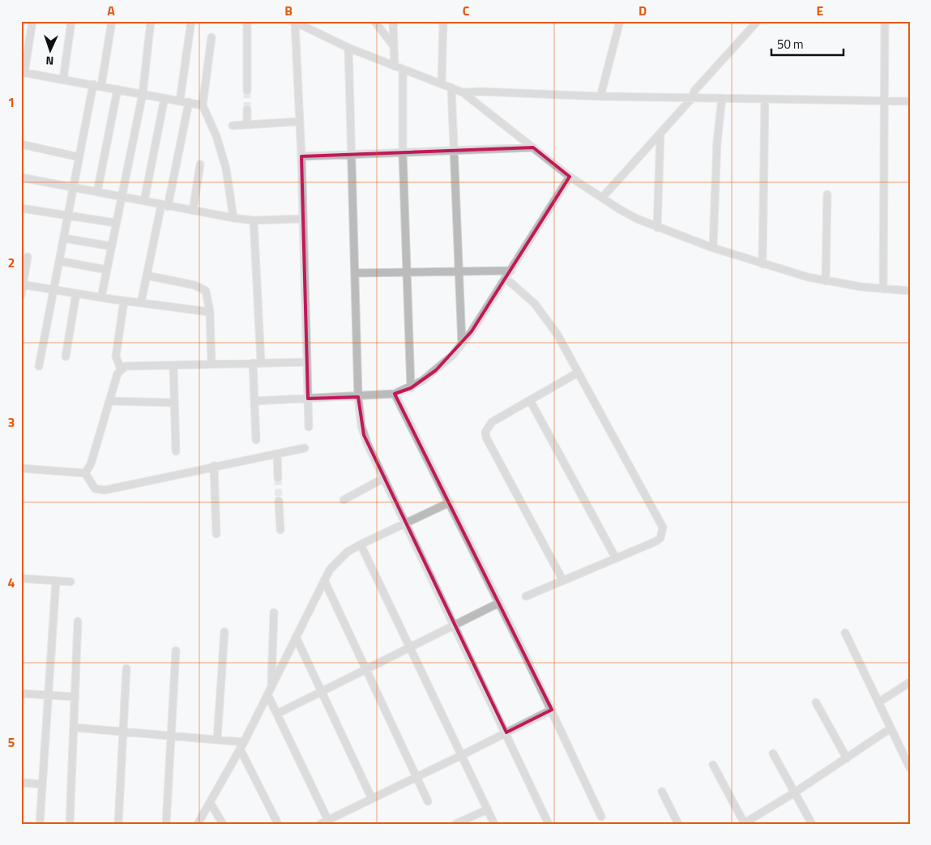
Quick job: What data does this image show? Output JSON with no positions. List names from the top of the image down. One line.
{"scale_bar":"50 m","north":"bottom","grid":{"columns":["A","B","C","D","E"],"rows":["1","2","3","4","5"]}}
